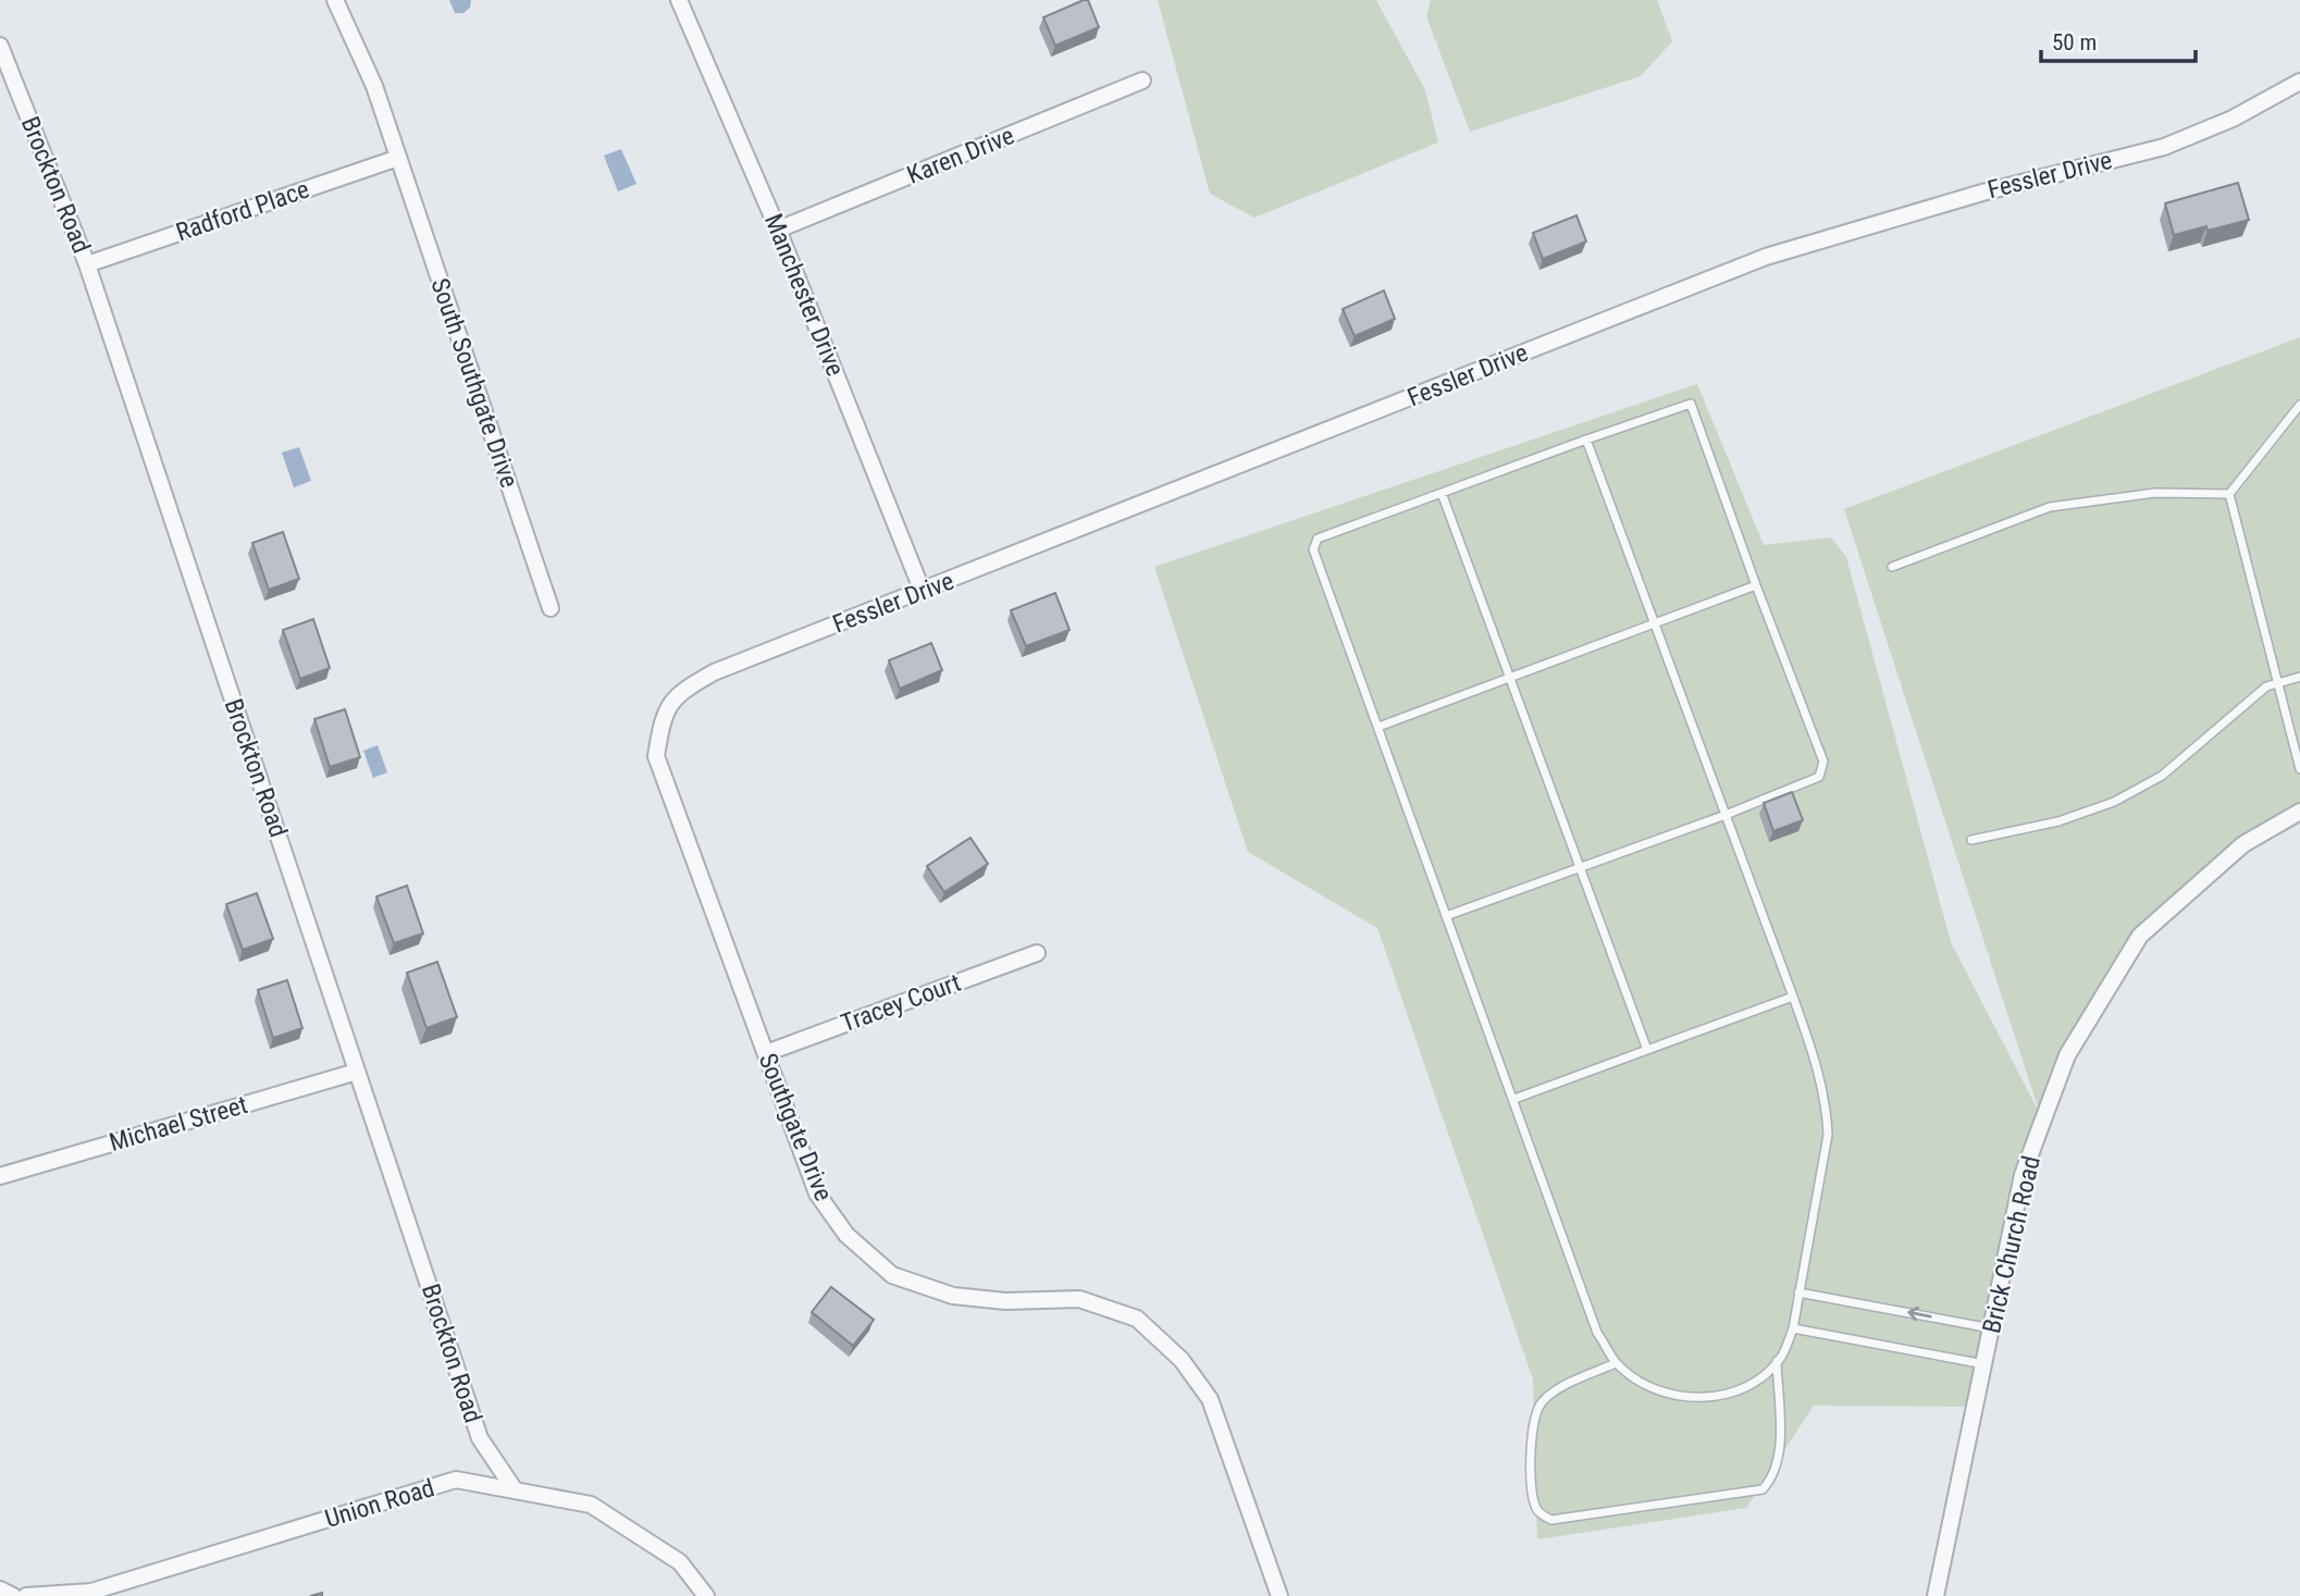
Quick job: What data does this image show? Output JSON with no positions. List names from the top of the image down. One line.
{"streets":{"street":["Karen Drive","Fessler Drive","Brockton Road","Radford Place","Manchester Drive","South Southgate Drive","Tracey Court","Michael Street","Southgate Drive","Brick Church Road","Union Road"]},"crossings":[["Karen Drive","Manchester Drive"],["Fessler Drive","Manchester Drive"],["Fessler Drive","Southgate Drive"],["Brockton Road","Radford Place"],["Brockton Road","Michael Street"],["Brockton Road","Union Road"],["Radford Place","South Southgate Drive"],["Tracey Court","Southgate Drive"]],"scale_bar":"50 m"}
